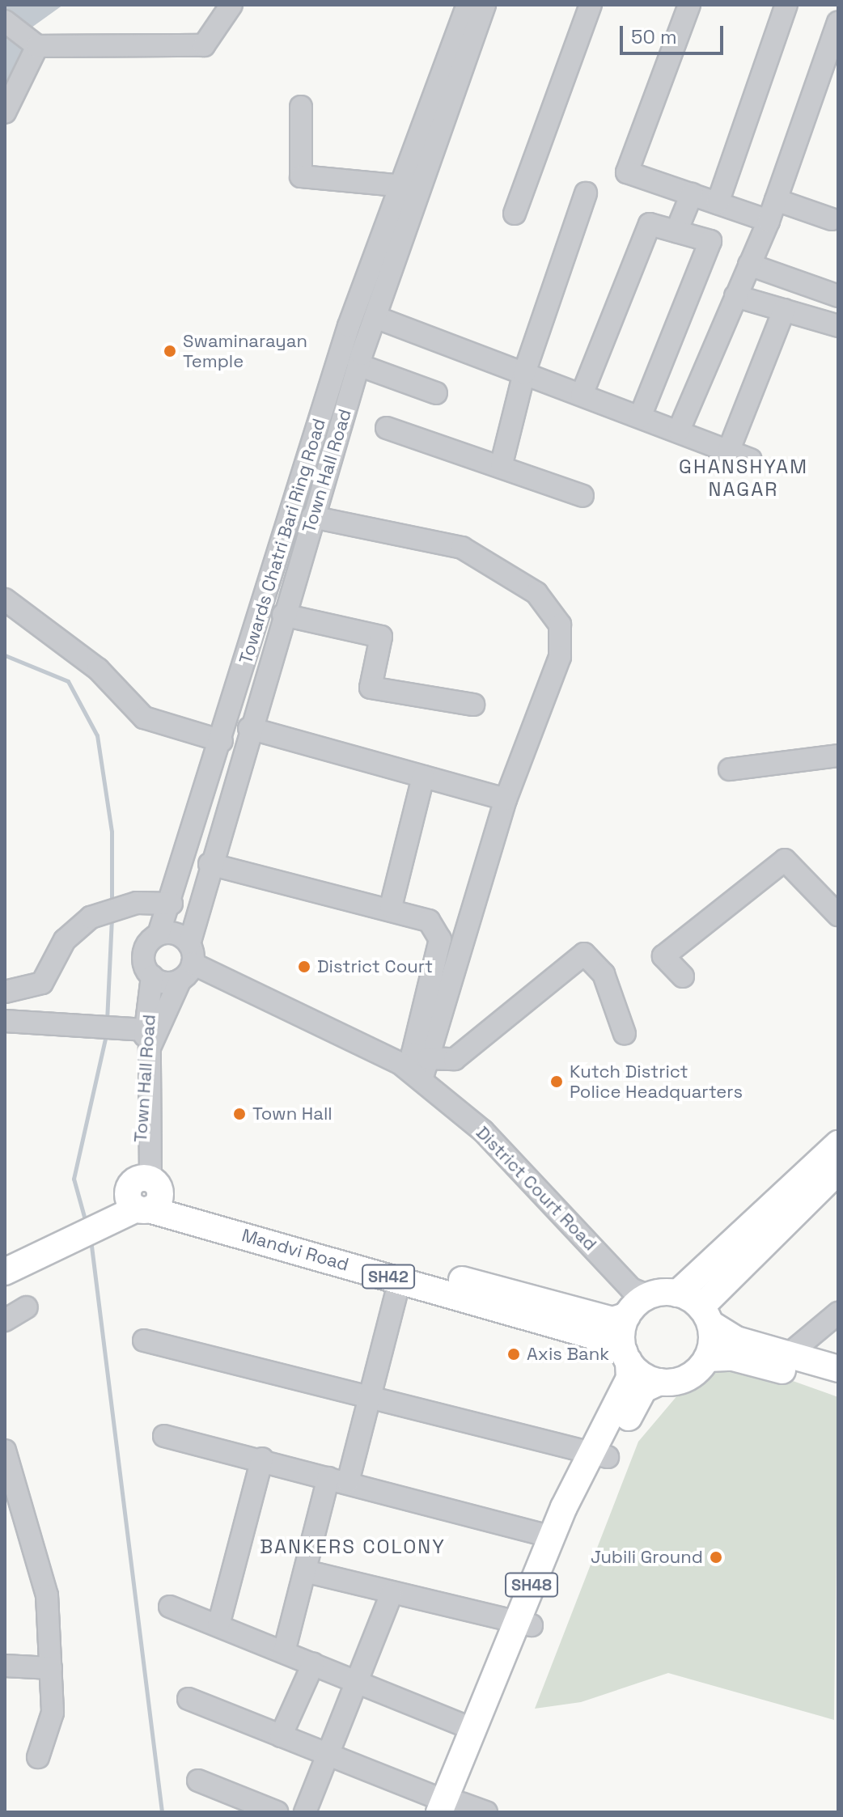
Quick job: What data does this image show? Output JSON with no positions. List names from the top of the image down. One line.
{"streets":{"main road":["Mandvi Road","SH42","SH48"],"street":["Town Hall Road","Towards Chatri Bari Ring Road","District Court Road"]},"crossings":[["Town Hall Road","Towards Chatri Bari Ring Road"],["Town Hall Road","District Court Road"],["Town Hall Road","Mandvi Road"],["District Court Road","Mandvi Road"],["District Court Road","SH48"],["Mandvi Road","SH48"]],"districts":["GHANSHYAM NAGAR","BANKERS COLONY"],"places":["Swaminarayan Temple","District Court","Kutch District Police Headquarters","Town Hall","Axis Bank","Jubili Ground"],"scale_bar":"50 m"}
